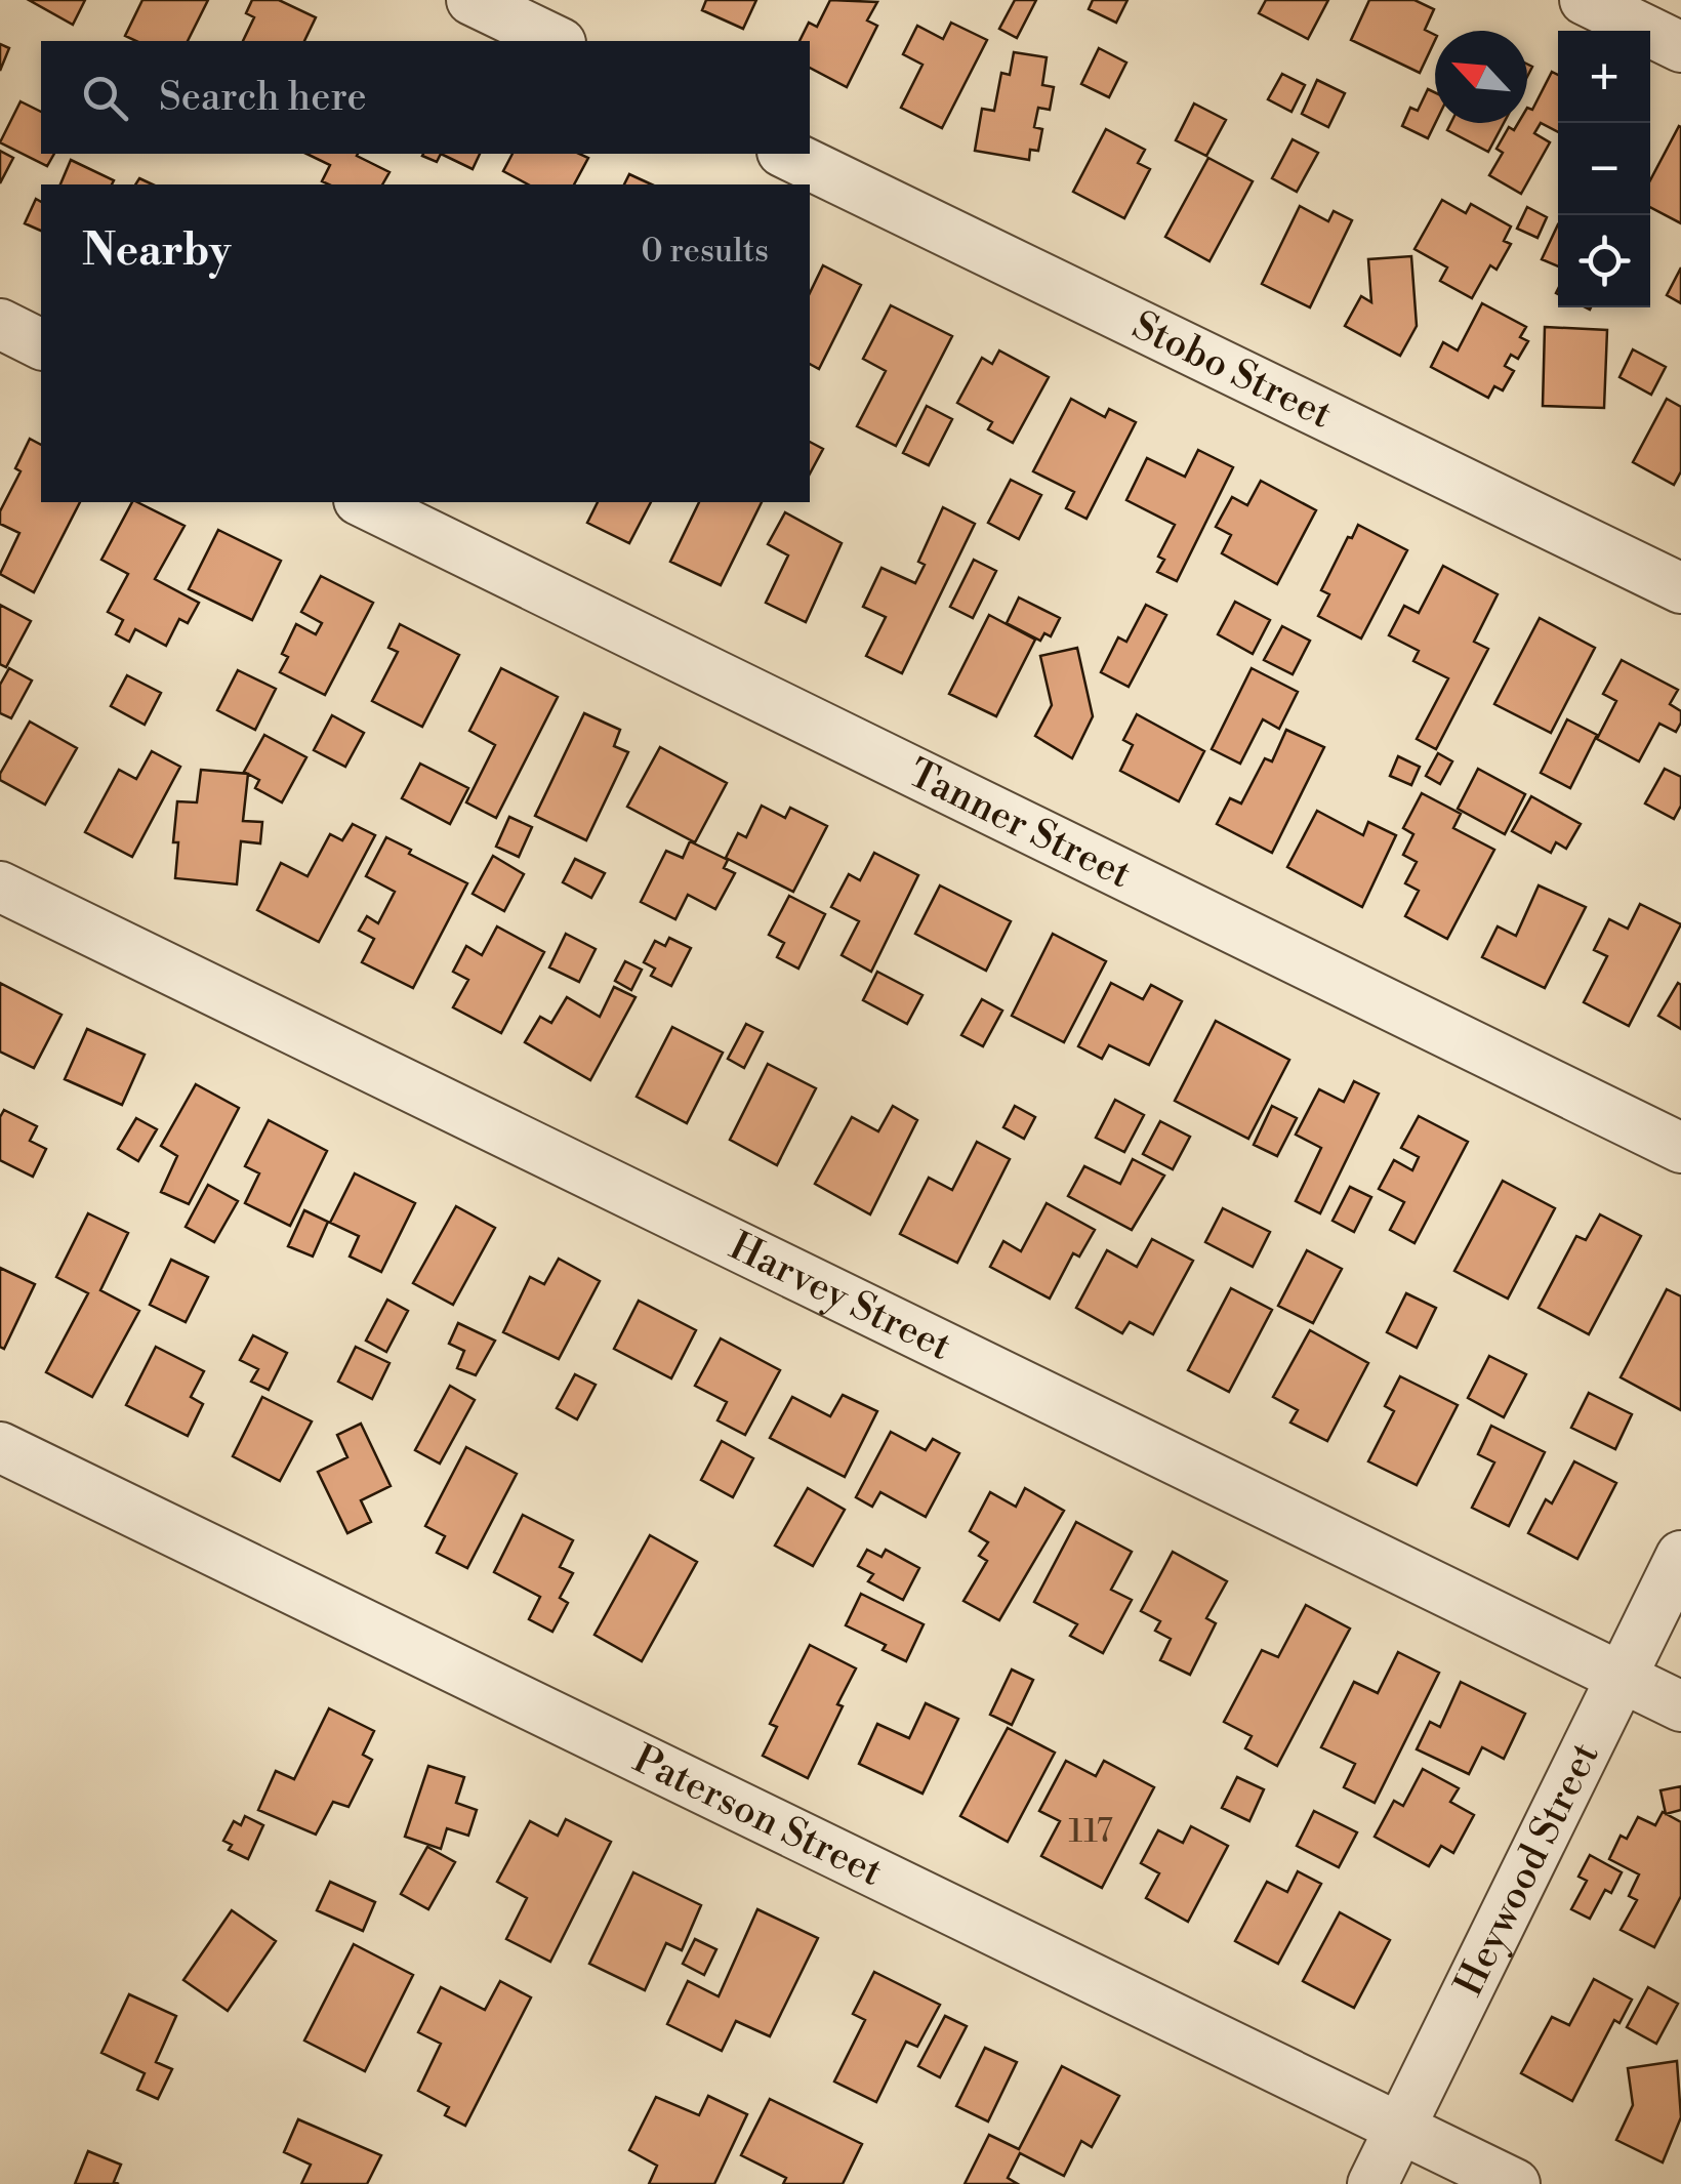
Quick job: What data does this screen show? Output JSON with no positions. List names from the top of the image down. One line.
{"streets":{"street":["Stobo Street","Tanner Street","Harvey Street","Paterson Street","Heywood Street"]},"crossings":[["Harvey Street","Heywood Street"],["Paterson Street","Heywood Street"]],"house_numbers":["117"],"north":"top left","page":{"map_buttons":["+","−"],"search":"Search here","heading":["Nearby","0 results"]}}
